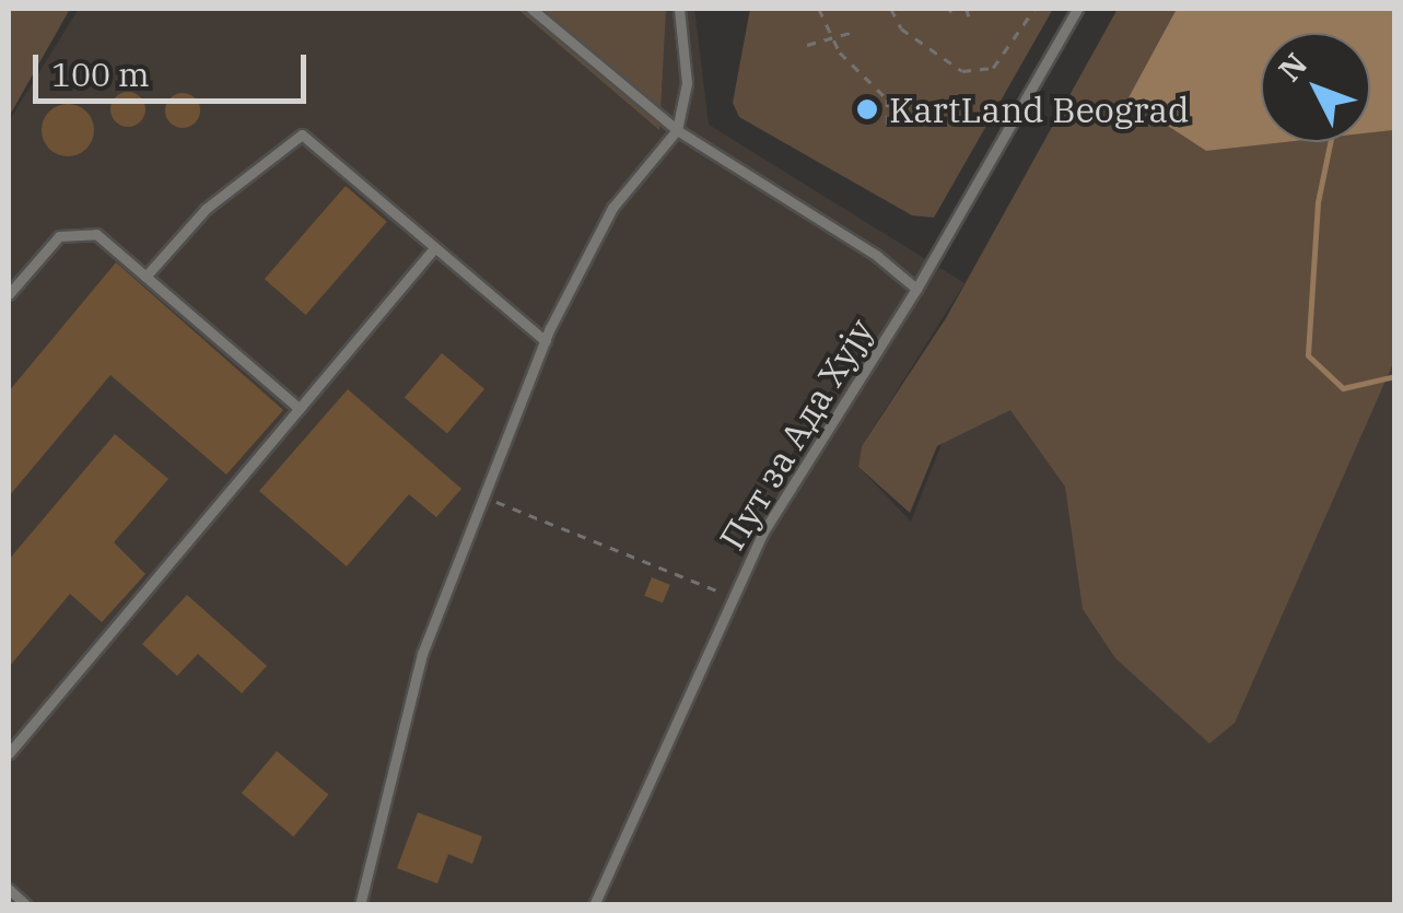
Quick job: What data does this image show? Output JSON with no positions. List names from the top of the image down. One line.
{"streets":{"lane":["Пут за Ада Хују"]},"places":["KartLand Beograd"],"scale_bar":"100 m","north":"top left"}
